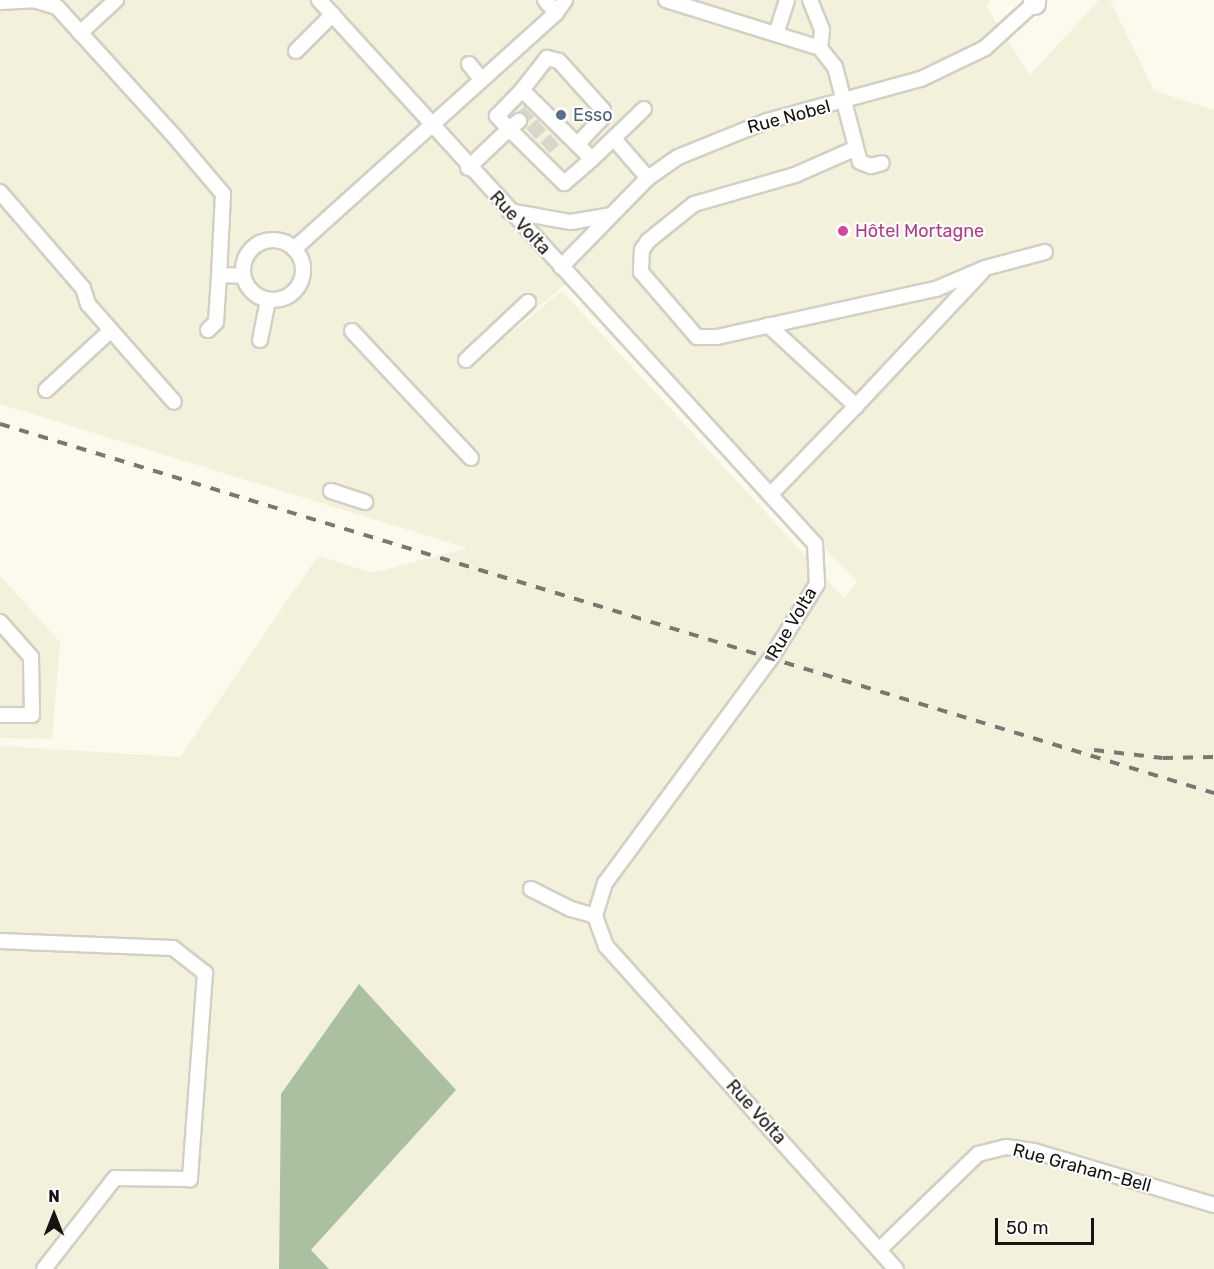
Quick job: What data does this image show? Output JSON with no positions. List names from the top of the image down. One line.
{"streets":{"street":["Rue Nobel","Rue Volta","Rue Graham-Bell"]},"crossings":[["Rue Nobel","Rue Volta"],["Rue Volta","Rue Graham-Bell"]],"places":["Esso","Hôtel Mortagne"],"scale_bar":"50 m","north":"top"}
